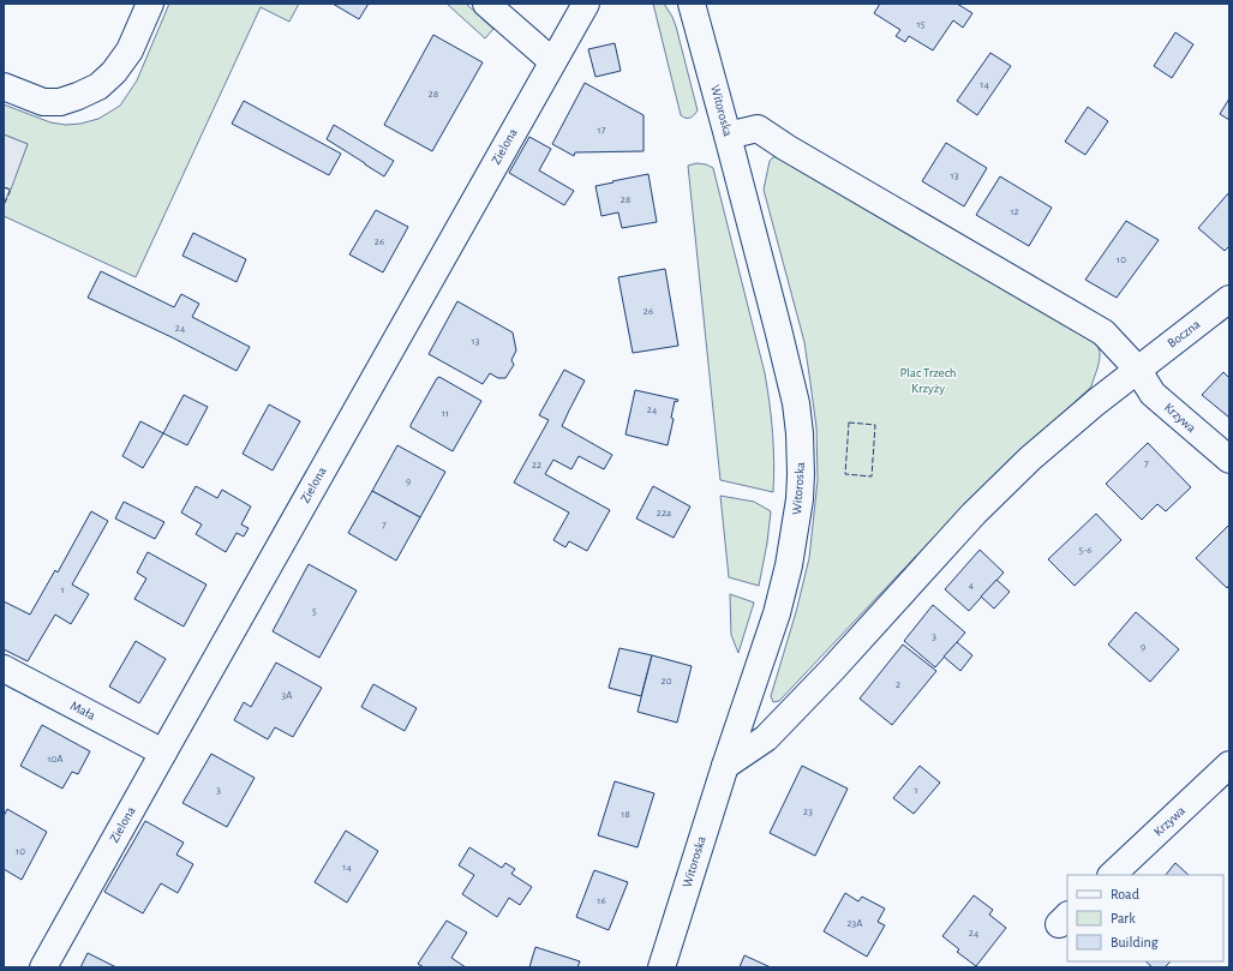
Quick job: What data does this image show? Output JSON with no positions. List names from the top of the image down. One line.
{"streets":{"street":["Witoroska","Zielona","Boczna","Krzywa","Mała"]},"crossings":[["Zielona","Mała"],["Boczna","Krzywa"]],"parks":["Plac Trzech Krzyży"],"house_numbers":["15","14","28","17","13","28","12","26","10","26","24","13","24","11","7","22","9","22a","7","5-6","4","1","5","3","9","20","2","3A","10A","3","1","23","18","10","14","16","23A","24"],"legend":["Road","Park","Building"]}
